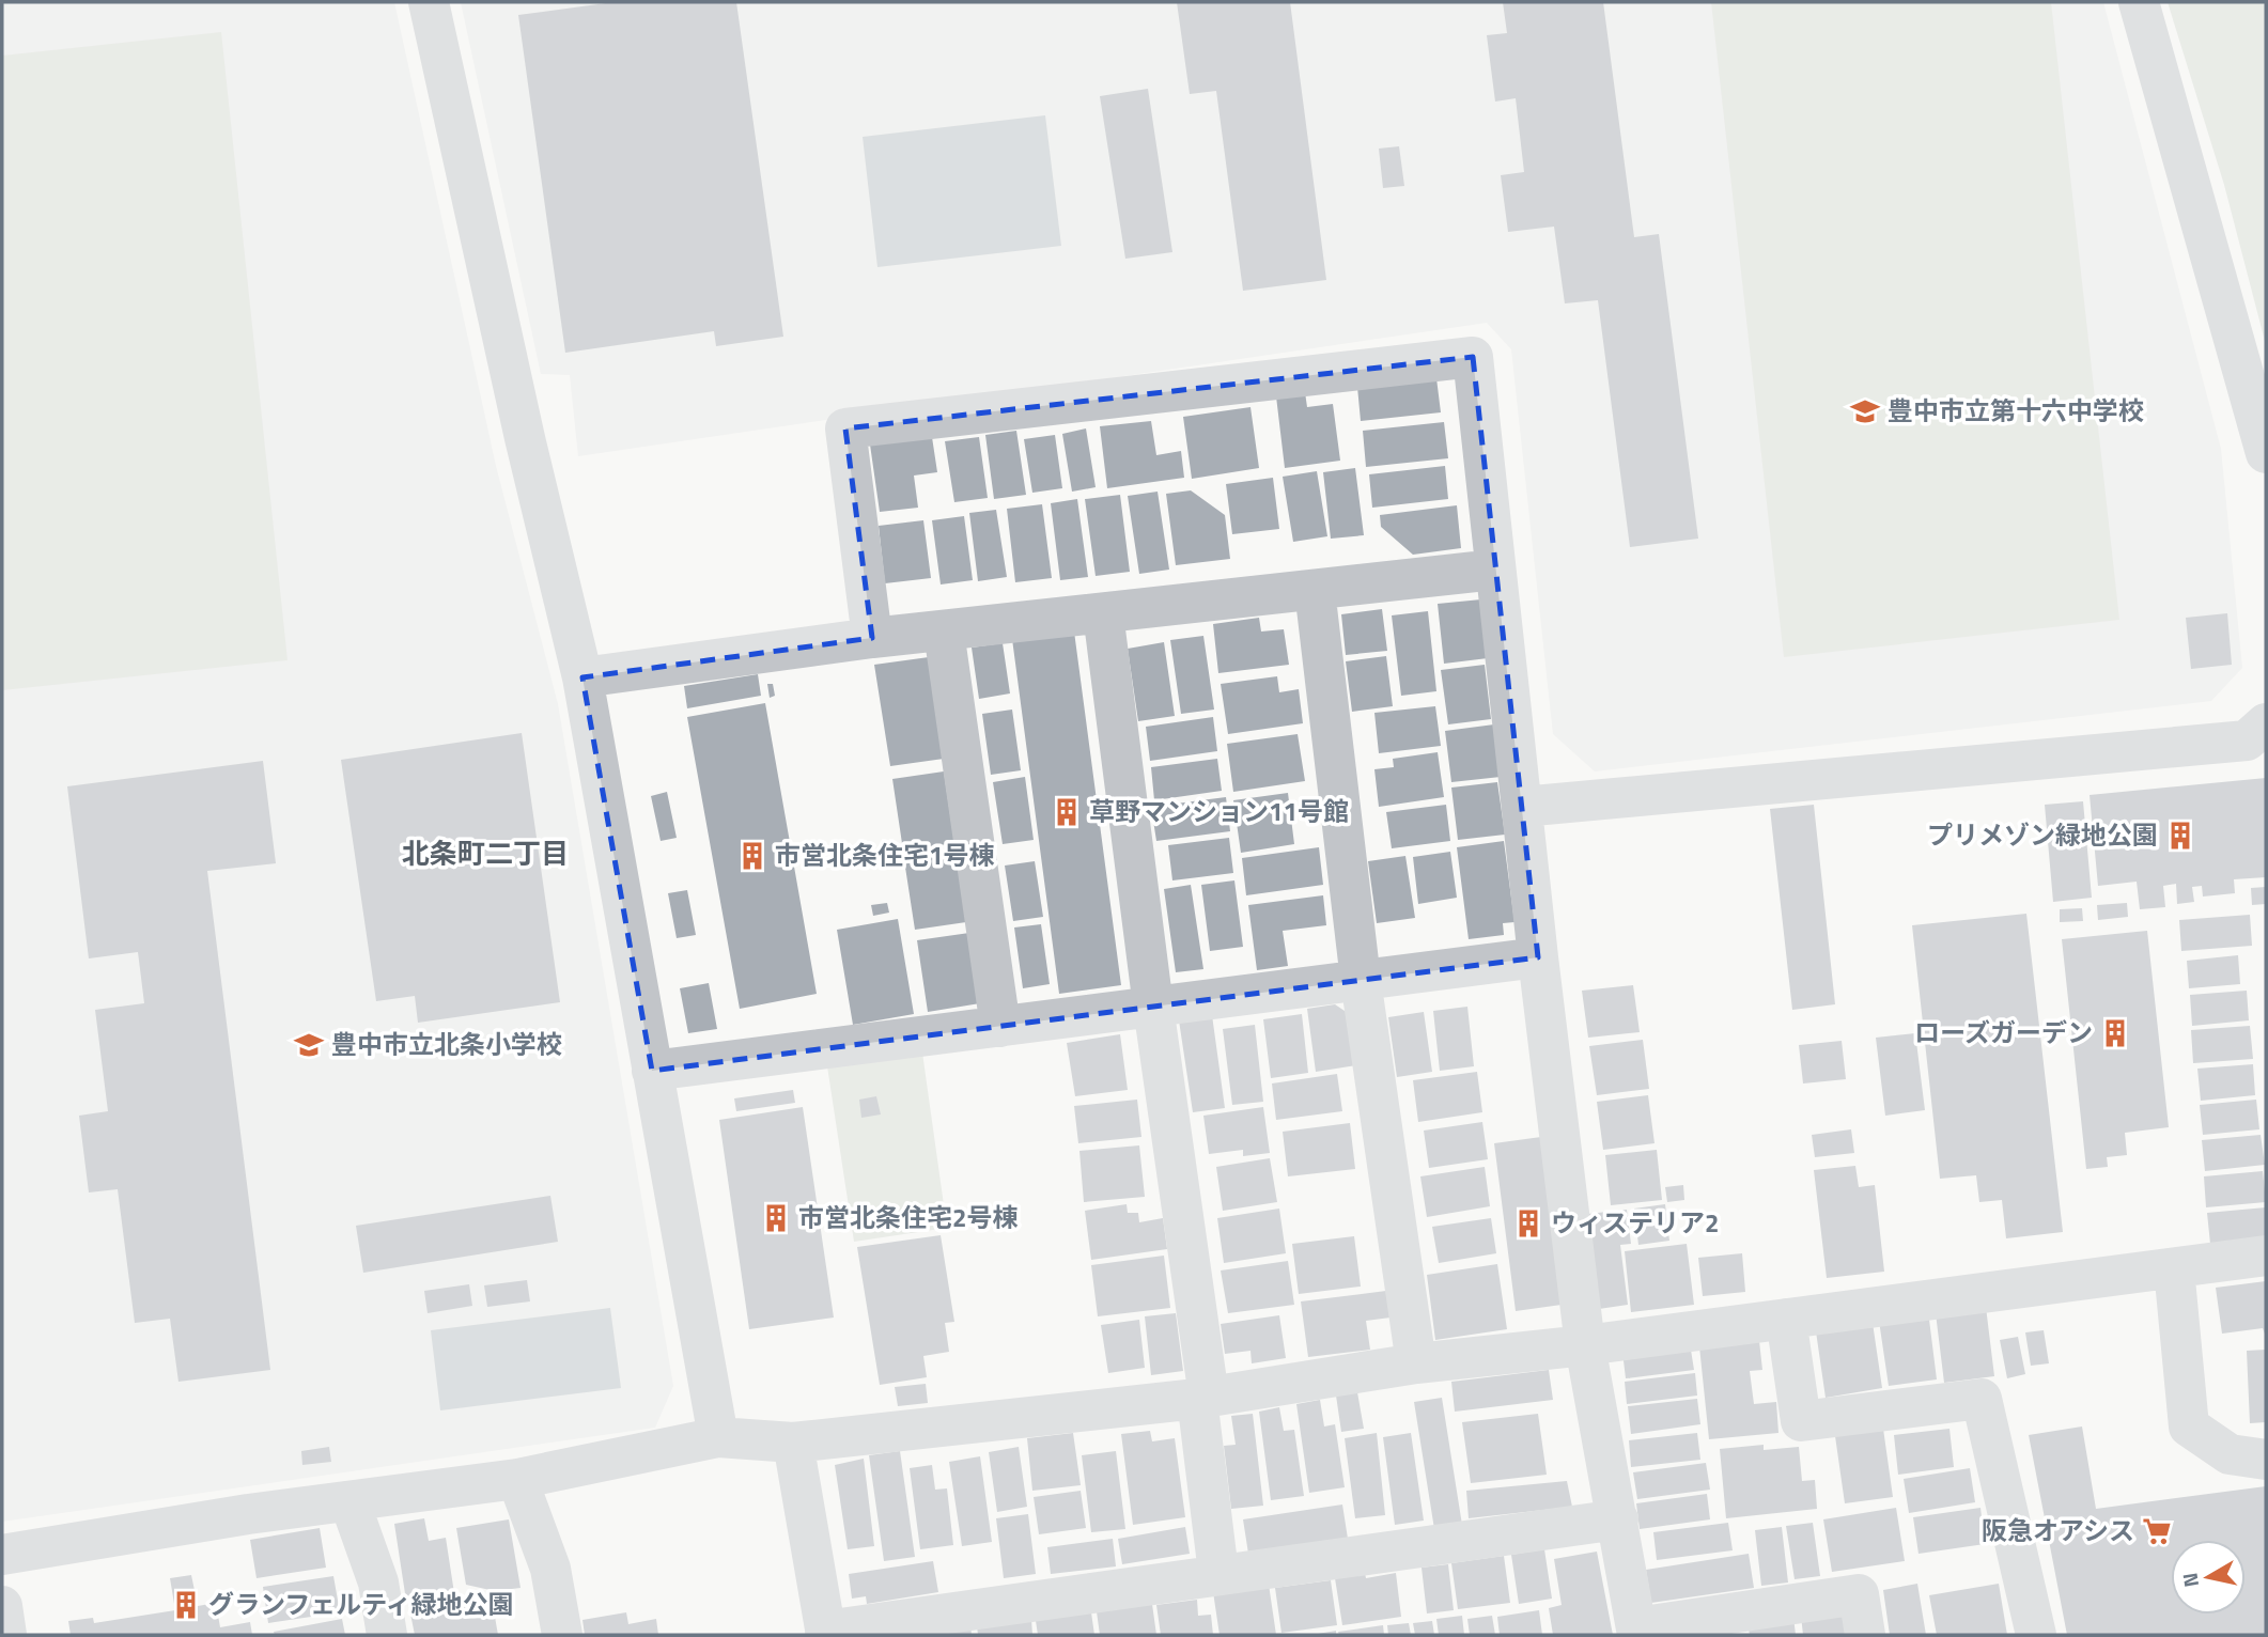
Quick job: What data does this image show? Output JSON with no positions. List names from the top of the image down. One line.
{"districts":["北条町二丁目"],"places":{"school or university":["豊中市立第十六中学校","豊中市立北条小学校"],"building":["草野マンション11号館","プリメゾン緑地公園","市営北条住宅1号棟","ローズガーデン","市営北条住宅2号棟","ウィステリア2","グランフェルティ緑地公園"],"supermarket":["阪急オアシス"]},"north":"left"}
